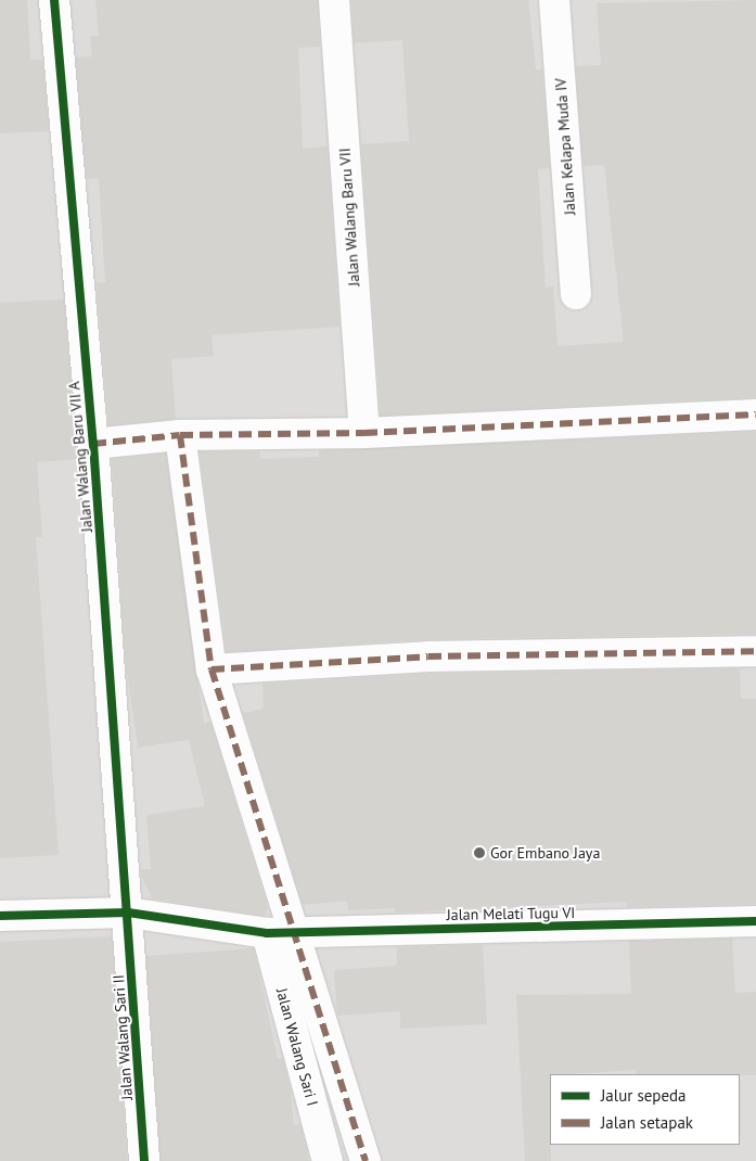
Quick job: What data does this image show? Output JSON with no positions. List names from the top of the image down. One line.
{"streets":{"street":["Jalan Kelapa Muda IV","Jalan Walang Baru VII","Jalan Walang Baru VII A","Jalan Melati Tugu VI","Jalan Walang Sari II","Jalan Walang Sari I"]},"crossings":[["Jalan Walang Baru VII A","Jalan Melati Tugu VI"],["Jalan Walang Baru VII A","Jalan Walang Sari II"],["Jalan Melati Tugu VI","Jalan Walang Sari II"],["Jalan Melati Tugu VI","Jalan Walang Sari I"]],"places":["Gor Embano Jaya"],"legend":["Jalur sepeda","Jalan setapak"]}
